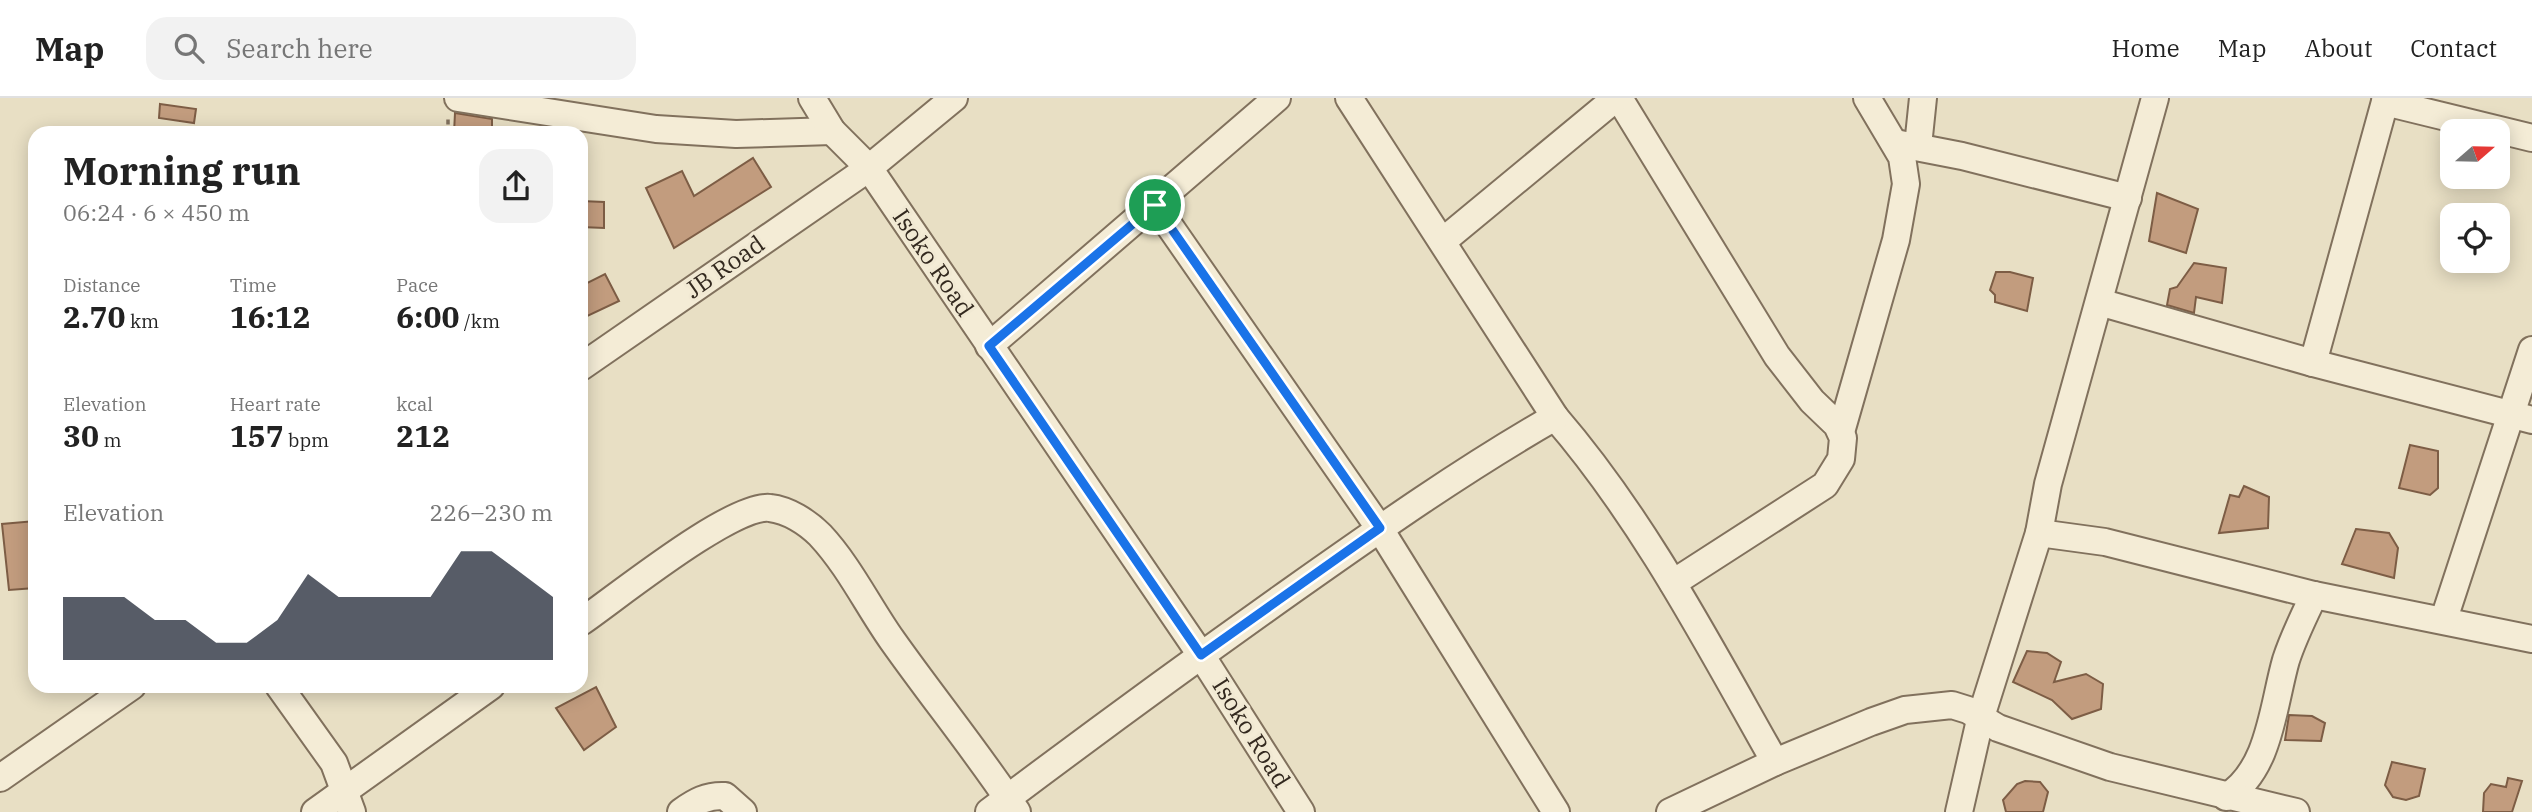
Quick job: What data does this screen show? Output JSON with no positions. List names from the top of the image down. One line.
{"streets":{"street":["Isoko Road","JB Road"]},"crossings":[["Isoko Road","JB Road"]],"north":"right","page":{"header":"Map","search":"Search here","nav":["Home","Map","About","Contact"],"heading":["Morning run","06:24 · 6 × 450 m"],"stats":[["Distance","2.70 km"],["Time","16:12"],["Pace","6:00 /km"],["Elevation","30 m"],["Heart rate","157 bpm"],["kcal","212"]],"chart":["Elevation","226–230 m"]}}
